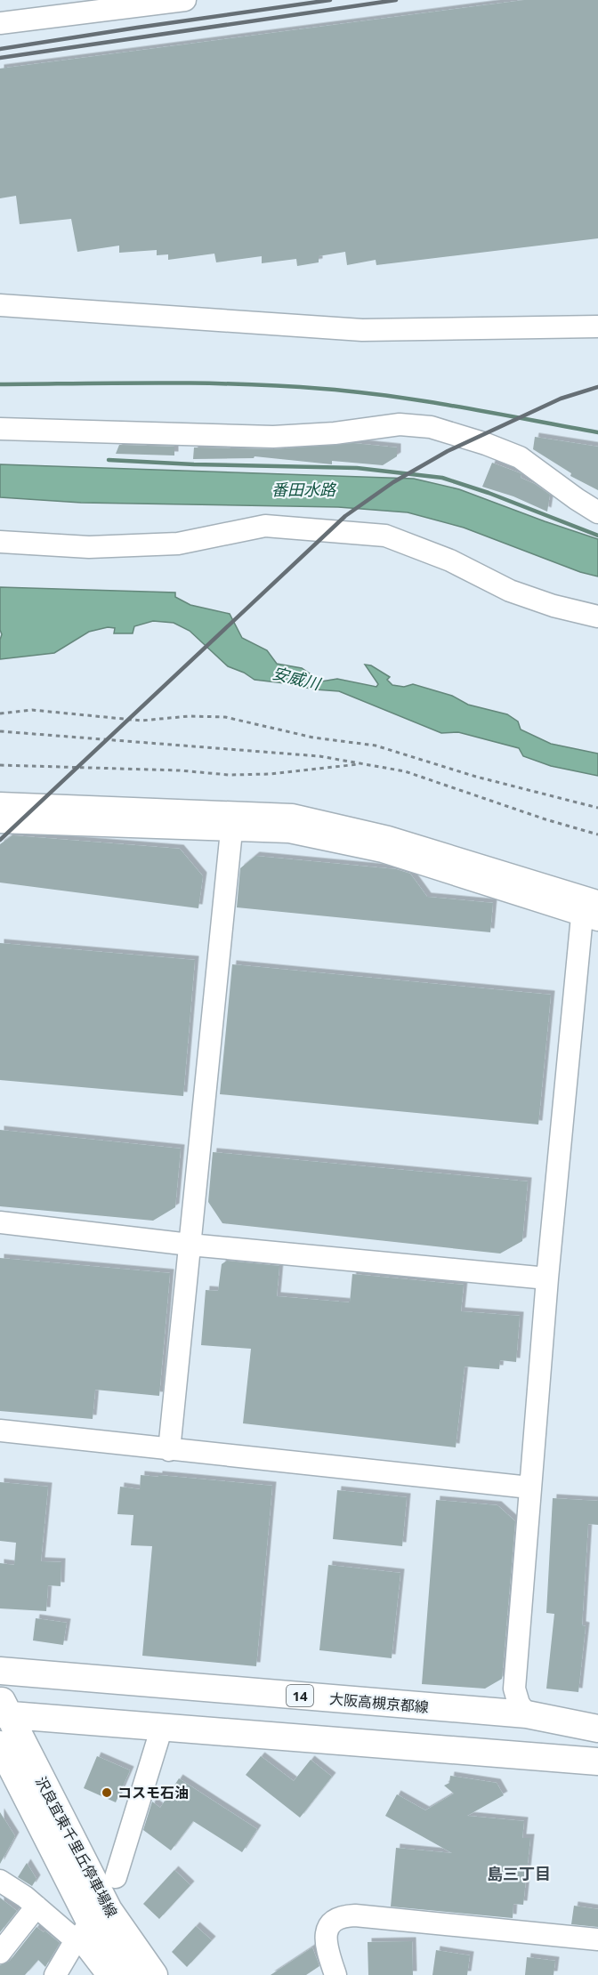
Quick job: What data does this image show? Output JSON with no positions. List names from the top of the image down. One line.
{"streets":{"main road":["14","大阪高槻京都線","沢良宜東千里丘停車場線"]},"districts":["島三丁目"],"water":["番田水路","安威川"],"places":["コスモ石油"]}
